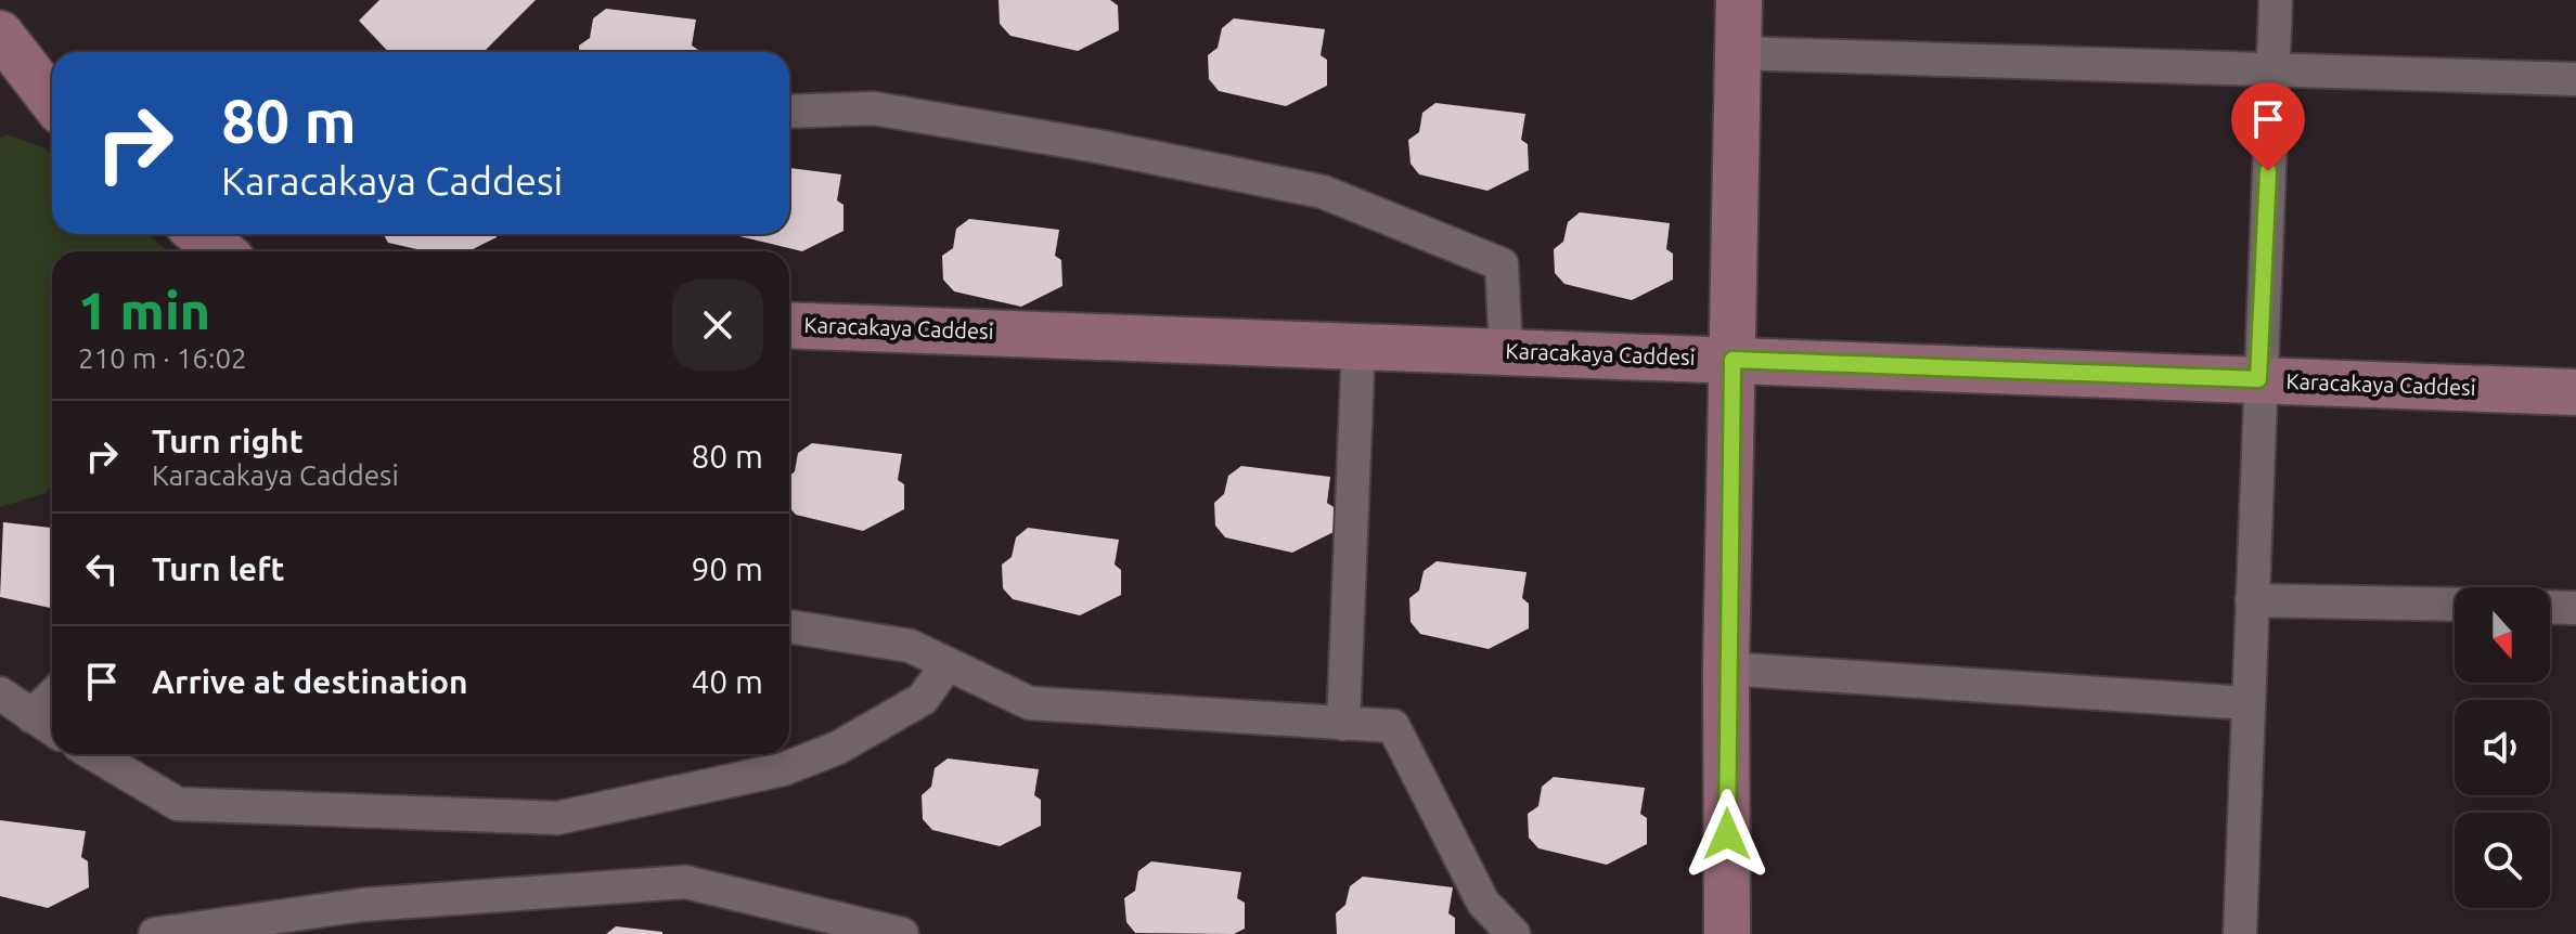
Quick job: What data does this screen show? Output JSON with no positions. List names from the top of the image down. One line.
{"streets":{"street":["Karacakaya Caddesi"]},"north":"bottom","page":{"turn":["80 m","Karacakaya Caddesi"],"heading":["1 min","210 m · 16:02"],"list":[{"name":"Turn right","note":"Karacakaya Caddesi","value":"80 m"},{"name":"Turn left","value":"90 m"},{"name":"Arrive at destination","value":"40 m"}]}}
